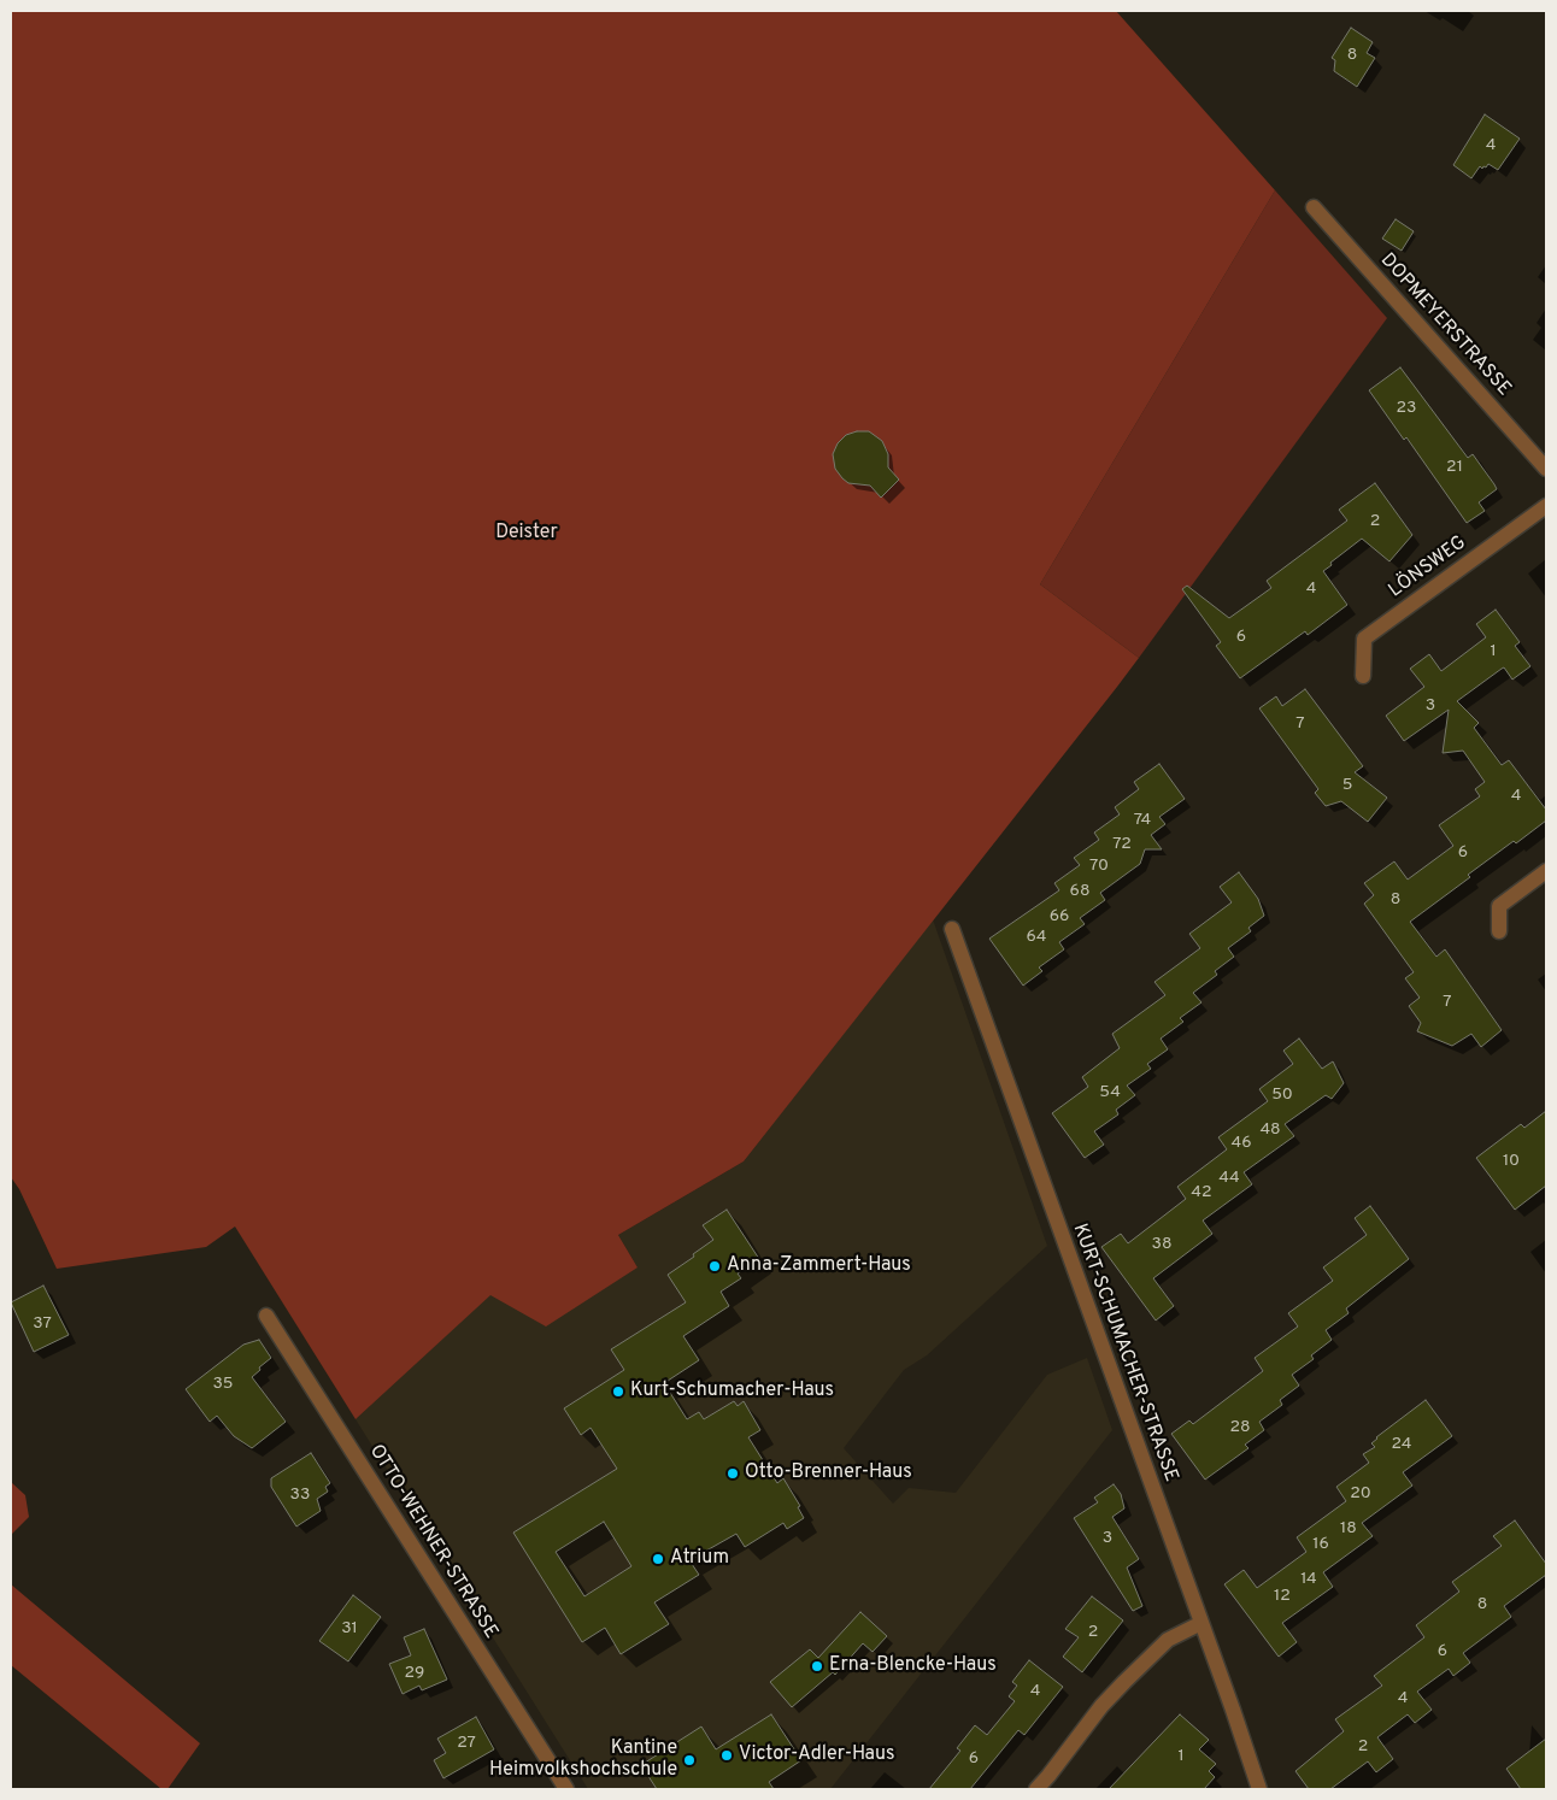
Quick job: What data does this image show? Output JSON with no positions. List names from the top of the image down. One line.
{"streets":{"street":["DOPMEYERSTRASSE","LÖNSWEG","KURT-SCHUMACHER-STRASSE","OTTO-WEHNER-STRASSE"]},"parks":["Deister"],"places":["Anna-Zammert-Haus","Kurt-Schumacher-Haus","Otto-Brenner-Haus","Atrium","Erna-Blencke-Haus","Victor-Adler-Haus","Kantine Heimvolkshochschule"],"house_numbers":["8","4","23","21","2","4","6","1","3","7","5","4","74","72","6","70","68","8","66","64","7","54","50","48","46","10","44","42","38","37","35","28","24","20","33","18","3","16","14","12","8","31","2","6","29","4","4","27","2","1","6"]}
